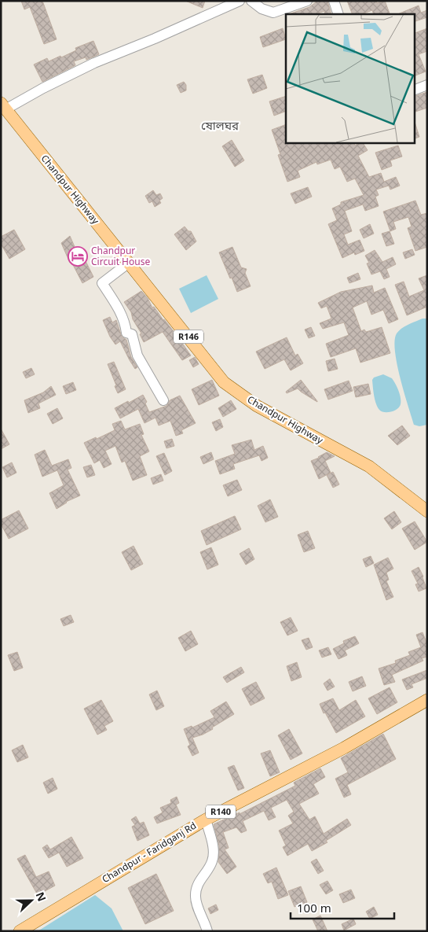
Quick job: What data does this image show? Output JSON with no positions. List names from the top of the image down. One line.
{"streets":{"main road":["Chandpur Highway","R146","R140","Chandpur - Faridganj Rd"]},"districts":["ষোলঘর"],"places":{"hotel":["Chandpur Circuit House"]},"scale_bar":"100 m","north":"right"}
